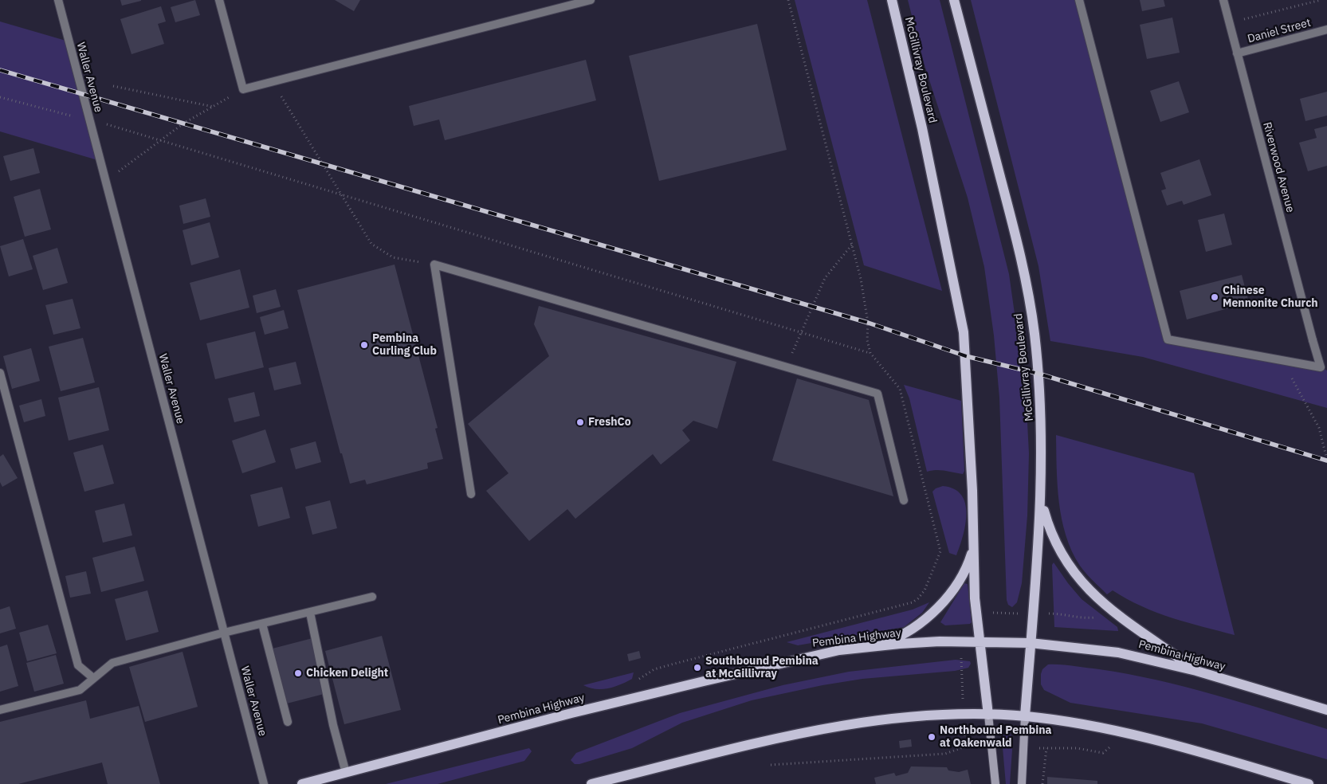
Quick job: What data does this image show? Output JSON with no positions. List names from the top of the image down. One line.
{"streets":{"main road":["McGillivray Boulevard","Pembina Highway"],"street":["Daniel Street","Waller Avenue","Riverwood Avenue"]},"crossings":[["Daniel Street","Riverwood Avenue"],["McGillivray Boulevard","Pembina Highway"]],"places":["Chinese Mennonite Church","Pembina Curling Club","FreshCo","Southbound Pembina at McGillivray","Chicken Delight","Northbound Pembina at Oakenwald"]}
